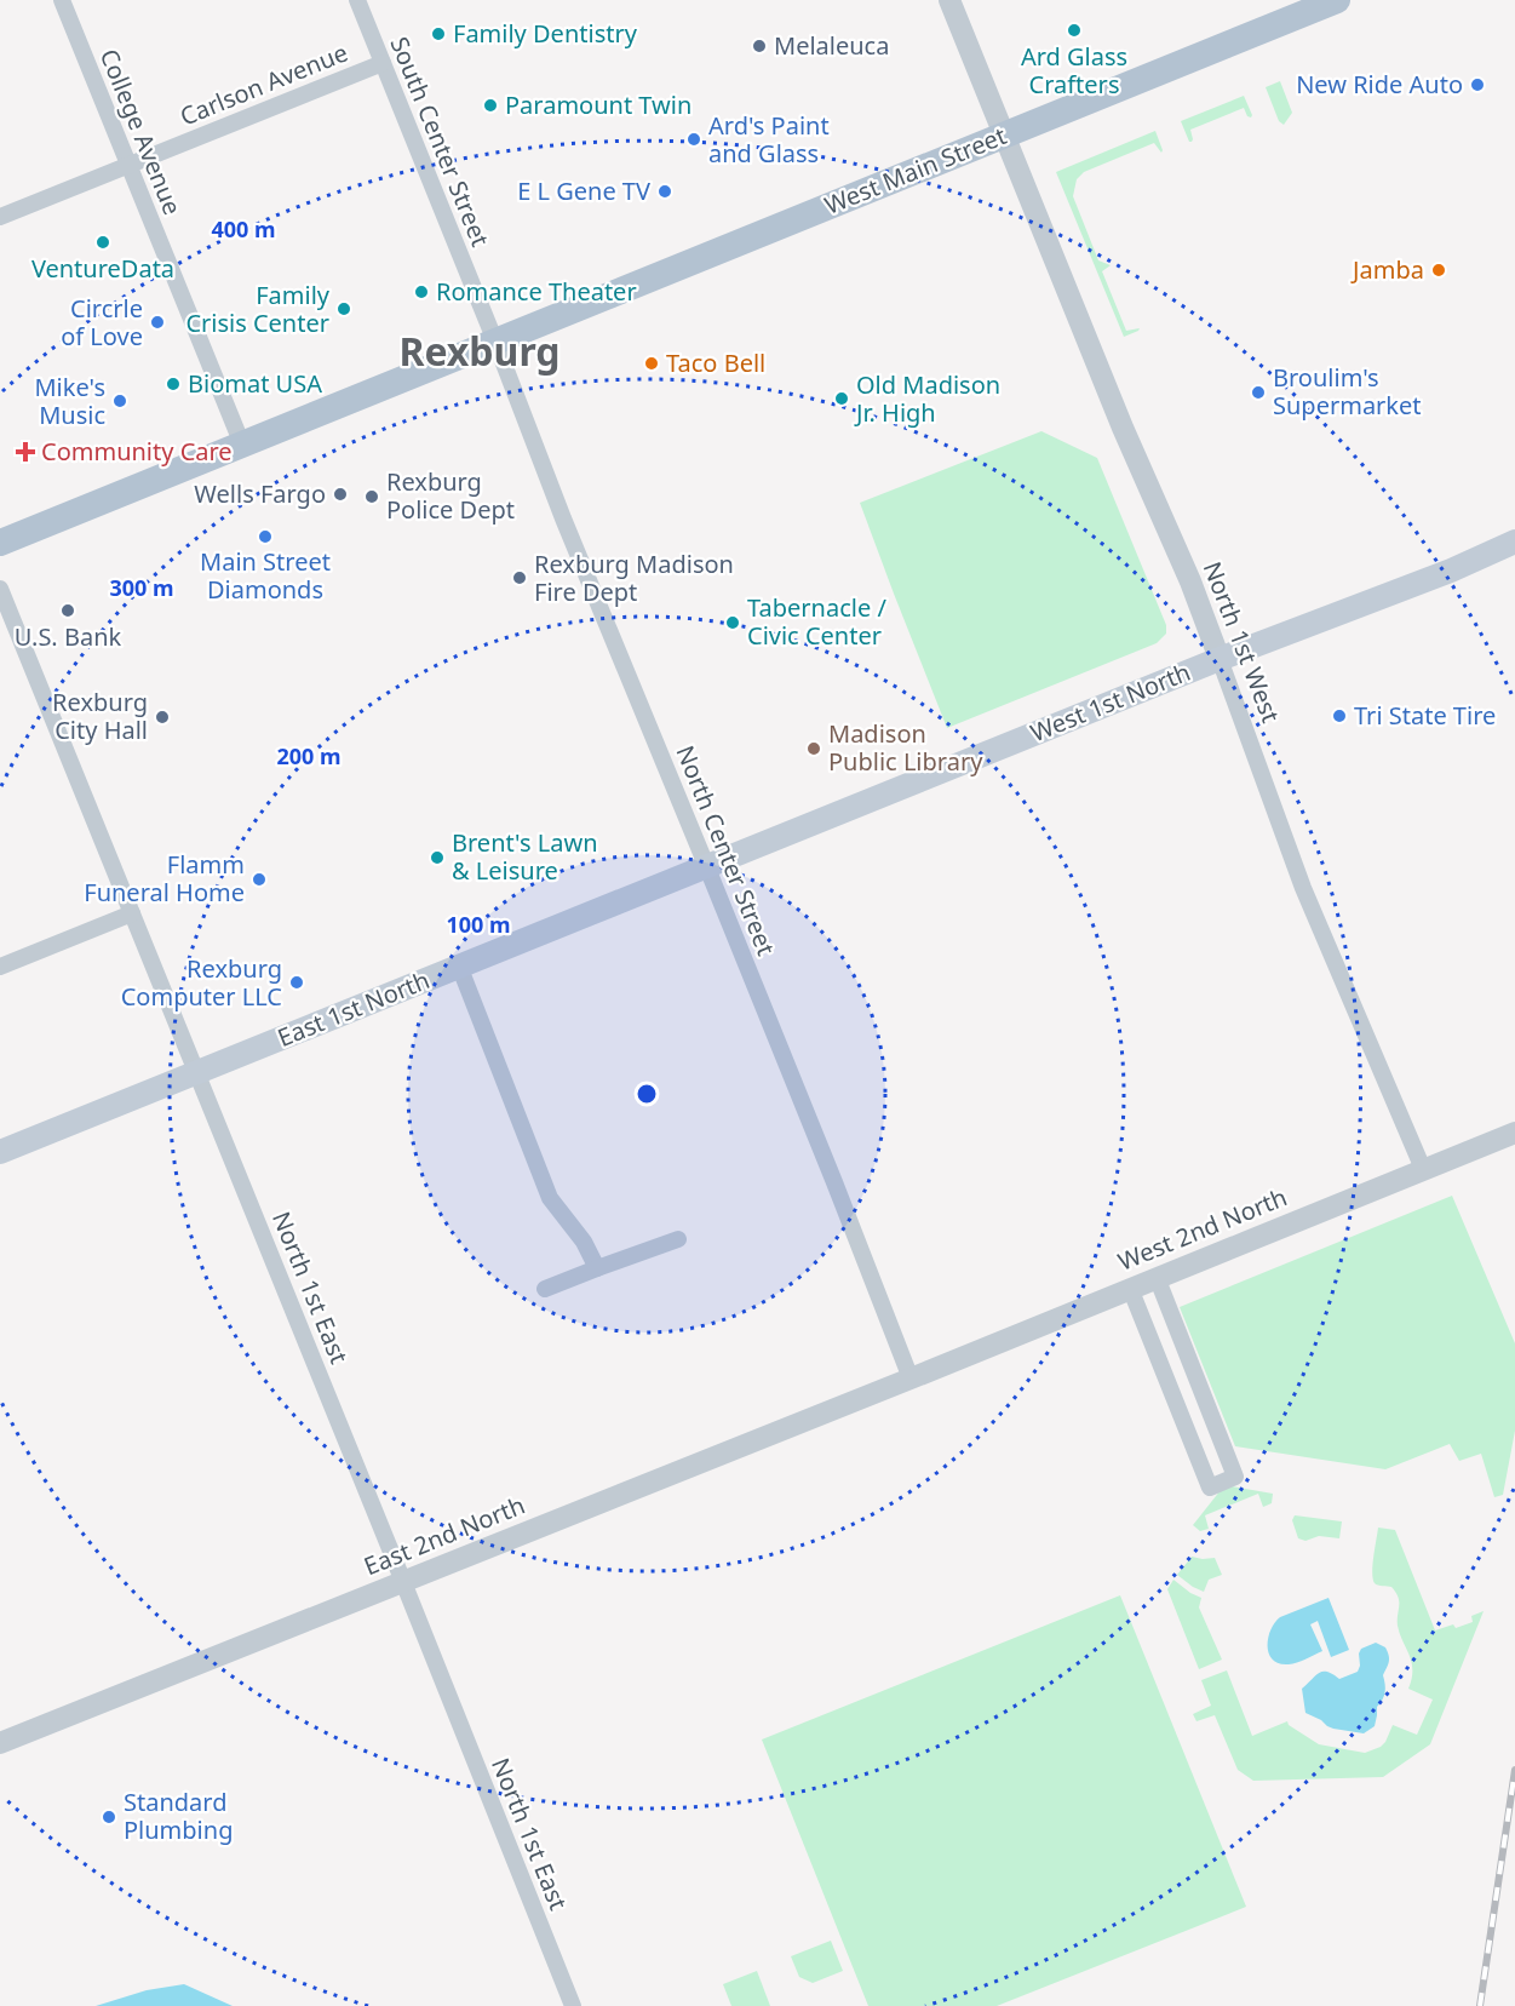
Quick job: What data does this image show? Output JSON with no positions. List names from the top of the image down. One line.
{"streets":{"main road":["West Main Street","West 1st North","East 1st North"],"street":["Carlson Avenue","College Avenue","South Center Street","North 1st West","North Center Street","West 2nd North","North 1st East","East 2nd North"]},"crossings":[["Carlson Avenue","College Avenue"],["Carlson Avenue","South Center Street"],["College Avenue","West Main Street"],["South Center Street","West Main Street"],["South Center Street","North Center Street"],["West Main Street","North 1st West"],["West Main Street","North Center Street"],["North 1st West","West 1st North"],["North 1st West","West 2nd North"],["West 1st North","North Center Street"],["West 1st North","East 1st North"],["North Center Street","East 1st North"],["North Center Street","West 2nd North"],["North Center Street","East 2nd North"],["East 1st North","North 1st East"],["West 2nd North","East 2nd North"],["North 1st East","East 2nd North"]],"districts":["Rexburg"],"places":{"other":["Ard Glass Crafters","Family Dentistry","Melaleuca","New Ride Auto","Paramount Twin","Ard's Paint and Glass","E L Gene TV","VentureData","Jamba","Romance Theater","Family Crisis Center","Circrle of Love","Taco Bell","Biomat USA","Broulim's Supermarket","Old Madison Jr. High","Mike's Music","Wells Fargo","Rexburg Police Dept","Main Street Diamonds","Rexburg Madison Fire Dept","U.S. Bank","Tabernacle / Civic Center","Tri State Tire","Rexburg City Hall","Madison Public Library","Brent's Lawn & Leisure","Flamm Funeral Home","Rexburg Computer LLC","Standard Plumbing"],"health":["Community Care"]},"rings":["400 m","300 m","200 m","100 m"]}
